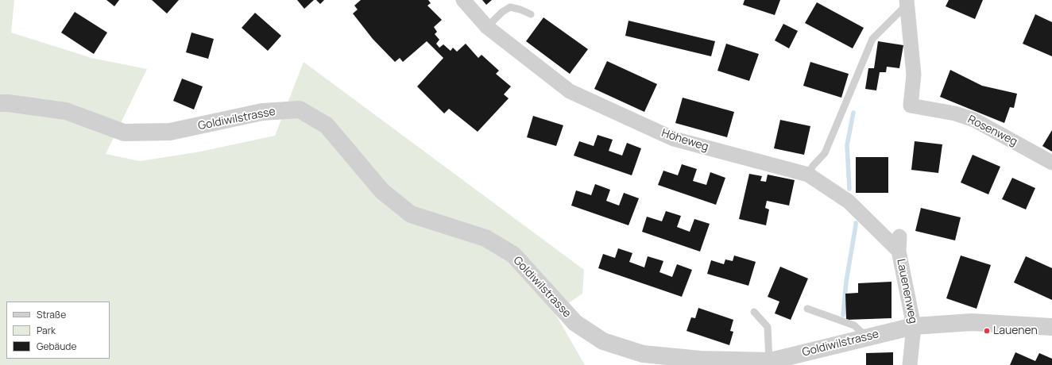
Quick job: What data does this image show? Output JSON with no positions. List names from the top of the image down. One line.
{"streets":{"street":["Goldiwilstrasse","Rosenweg","Höheweg","Lauenenweg"]},"crossings":[["Goldiwilstrasse","Lauenenweg"],["Höheweg","Lauenenweg"]],"places":["Lauenen"],"legend":["Straße","Park","Gebäude"]}
